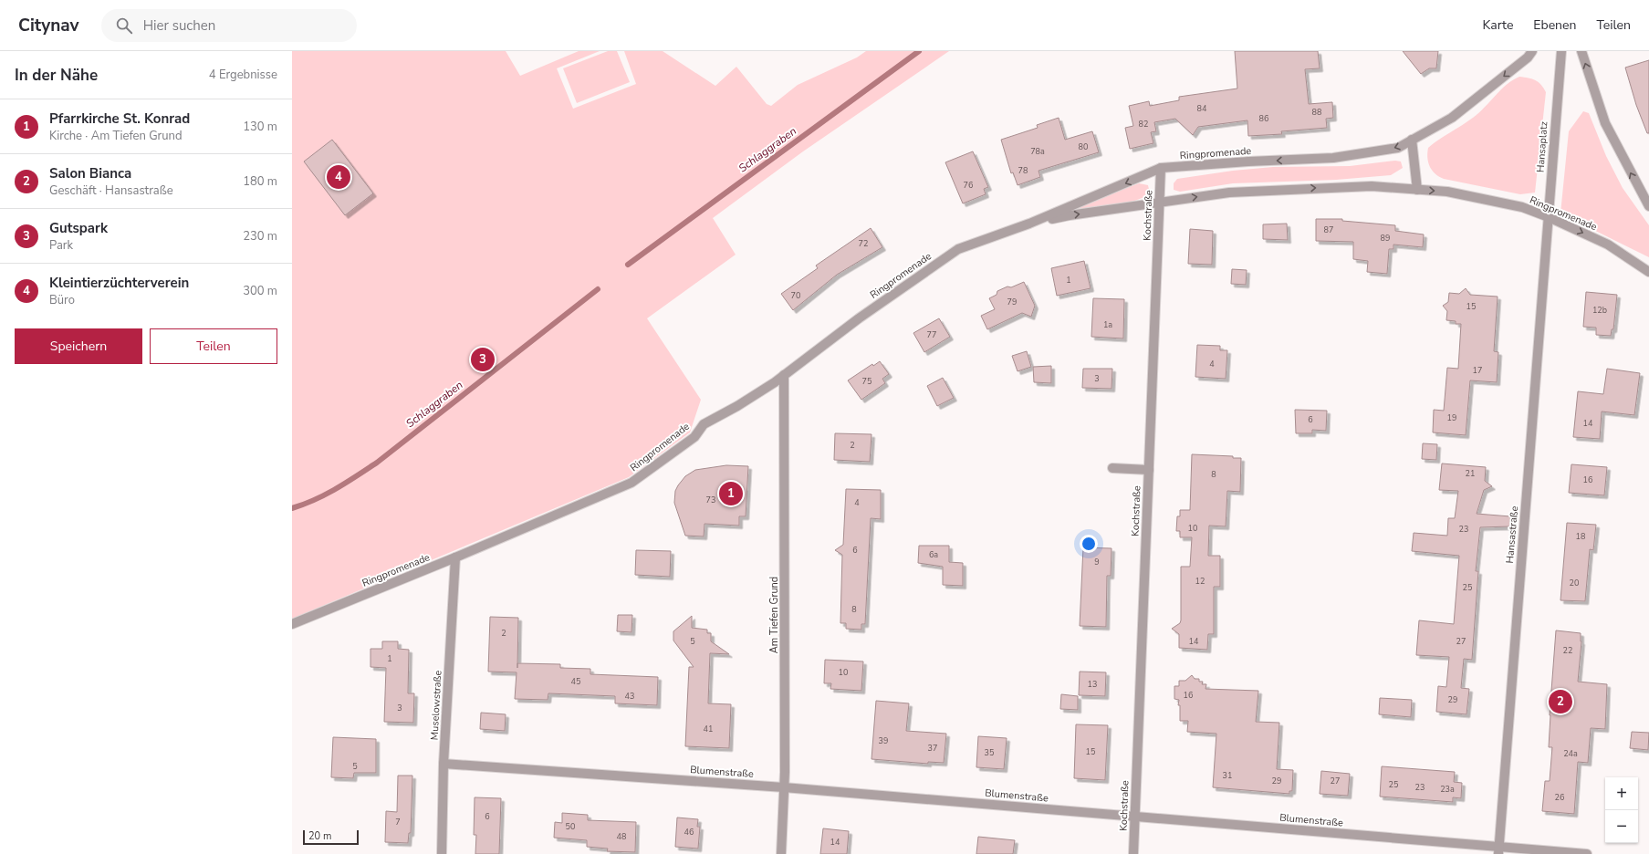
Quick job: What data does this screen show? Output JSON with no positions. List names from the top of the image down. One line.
{"streets":{"street":["Hansaplatz","Ringpromenade","Kochstraße","Hansastraße","Am Tiefen Grund","Muselowstraße","Blumenstraße"]},"crossings":[["Hansaplatz","Ringpromenade"],["Hansaplatz","Hansastraße"],["Ringpromenade","Kochstraße"],["Ringpromenade","Hansastraße"],["Ringpromenade","Am Tiefen Grund"],["Ringpromenade","Muselowstraße"],["Kochstraße","Blumenstraße"],["Hansastraße","Blumenstraße"],["Am Tiefen Grund","Blumenstraße"],["Muselowstraße","Blumenstraße"]],"water":["Schlaggraben"],"house_numbers":["84","88","86","82","80","78a","78","76","87","89","72","1","70","79","15","12b","1a","77","4","17","3","75","19","6","14","2","21","8","16","73","4","10","23","18","6","6a","9","12","20","25","8","2","5","14","27","22","1","10","45","13","16","43","29","3","41","39","37","15","35","24a","5","31","29","27","25","23","23a","26","6","7","50","46","48","14"],"scale_bar":"20 m","page":{"header":"Citynav","search":"Hier suchen","nav":["Karte","Ebenen","Teilen"],"heading":["In der Nähe","4 Ergebnisse"],"list":[{"mark":"1","name":"Pfarrkirche St. Konrad","note":"Kirche · Am Tiefen Grund","value":"130 m"},{"mark":"2","name":"Salon Bianca","note":"Geschäft · Hansastraße","value":"180 m"},{"mark":"3","name":"Gutspark","note":"Park","value":"230 m"},{"mark":"4","name":"Kleintierzüchterverein","note":"Büro","value":"300 m"}],"pins":["4","3","1","2"],"buttons":["Speichern","Teilen"],"map_buttons":["+","−"],"scale":"20 m"}}
